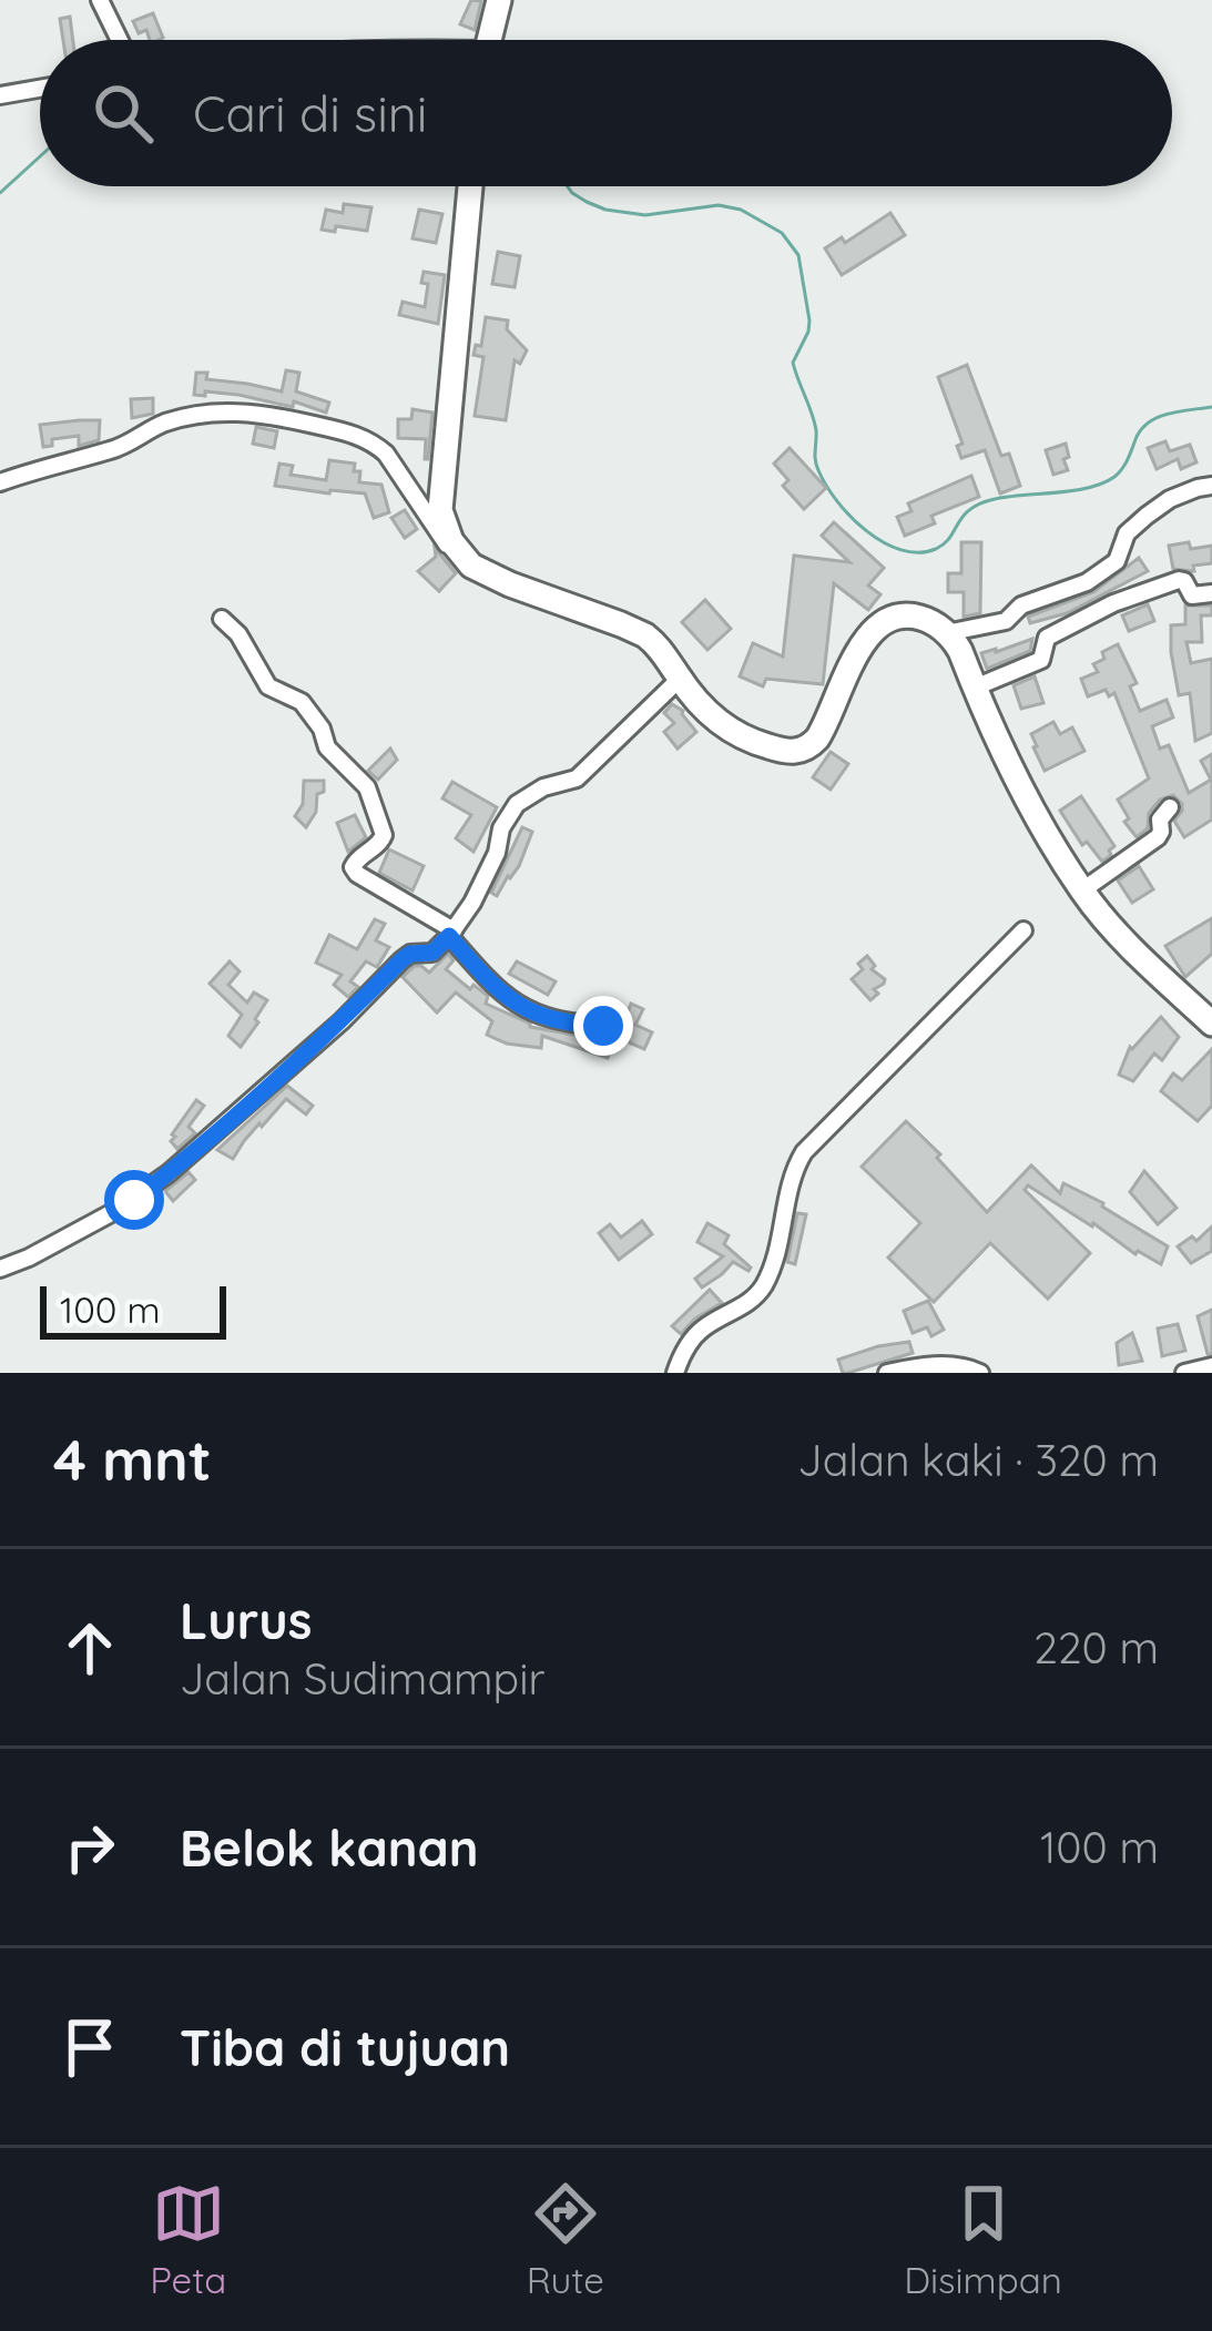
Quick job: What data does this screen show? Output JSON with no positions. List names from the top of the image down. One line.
{"scale_bar":"100 m","page":{"search":"Cari di sini","scale":"100 m","heading":["4 mnt","Jalan kaki · 320 m"],"list":[["Lurus","Jalan Sudimampir","220 m"],["Belok kanan","100 m"],"Tiba di tujuan"],"nav":["Peta","Rute","Disimpan"]}}
